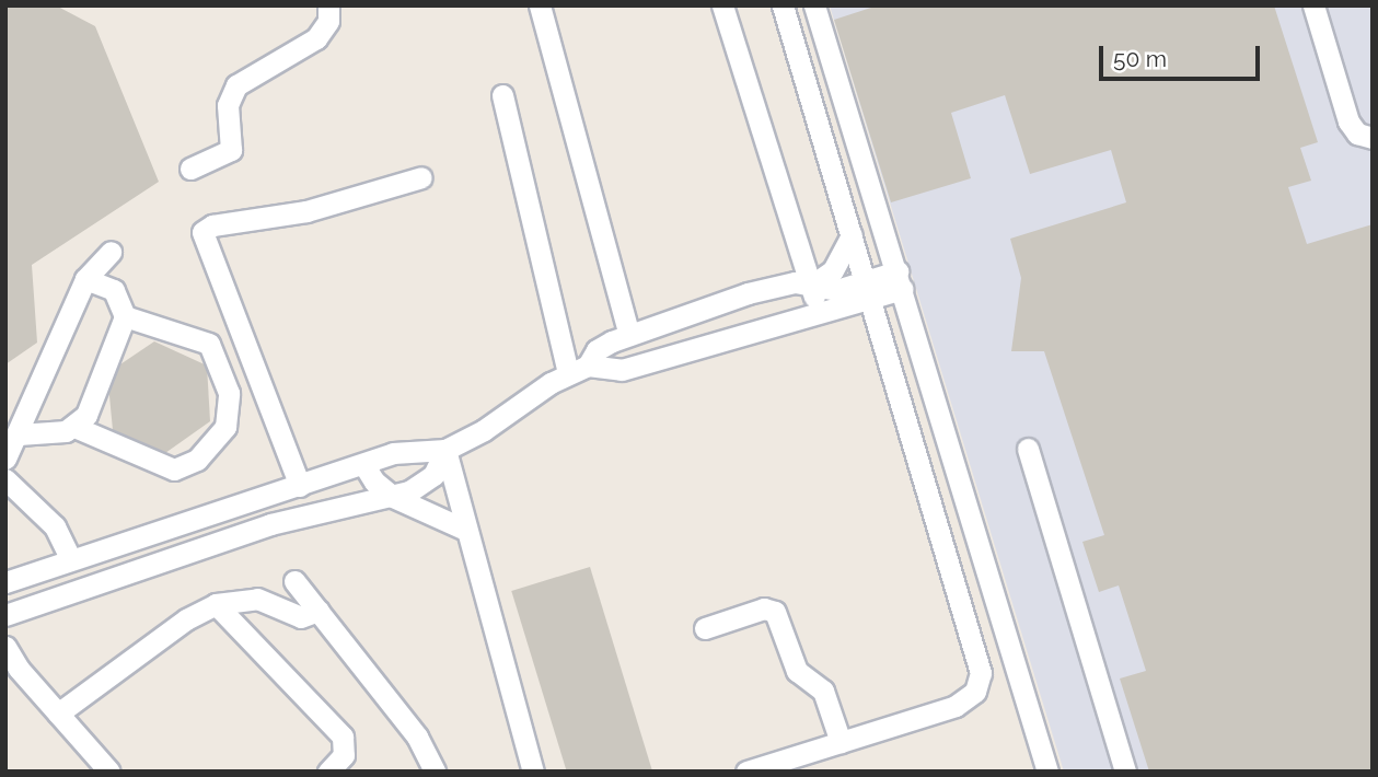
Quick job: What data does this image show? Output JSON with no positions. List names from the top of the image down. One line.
{"scale_bar":"50 m"}
